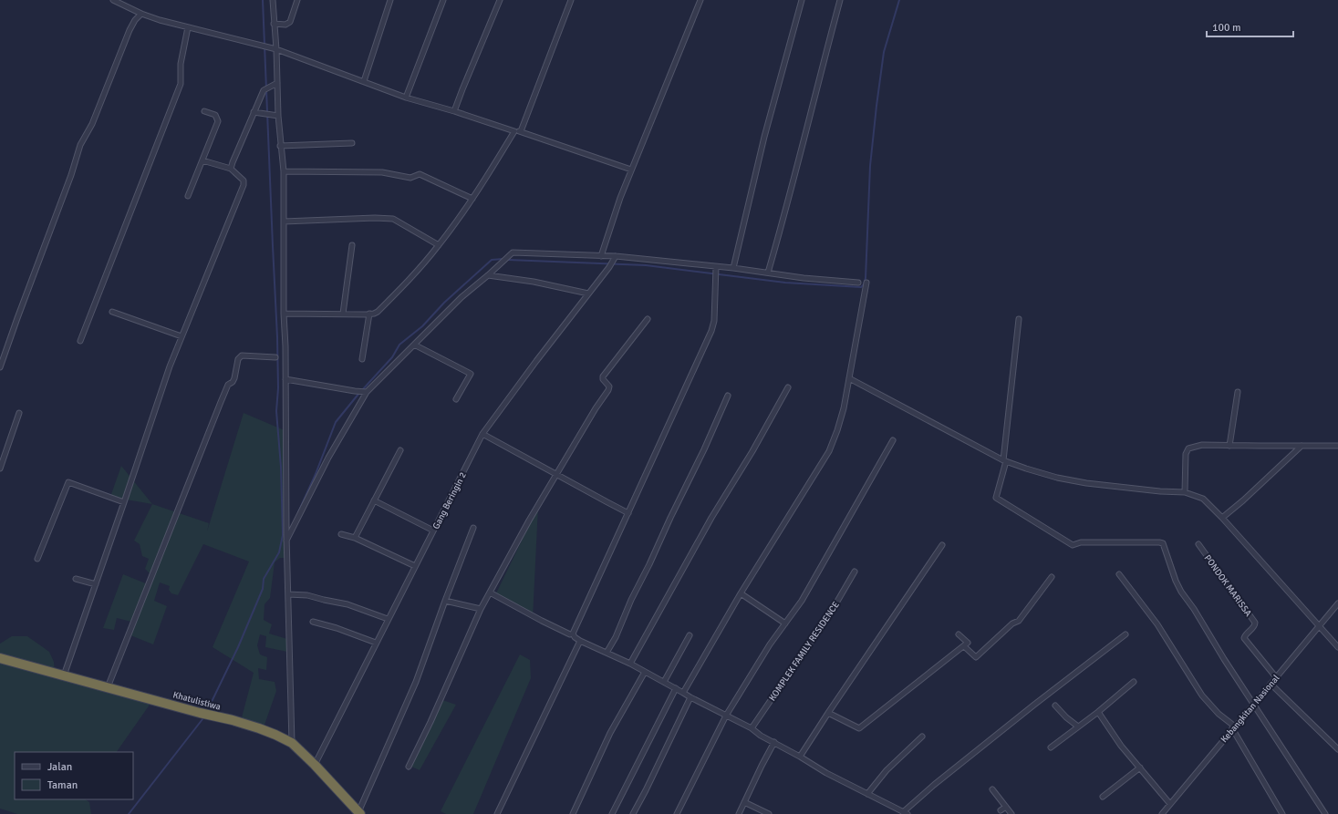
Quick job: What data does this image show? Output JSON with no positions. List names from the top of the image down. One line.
{"streets":{"highway":["Khatulistiwa"],"street":["Gang Beringin 2","PONDOK MARISSA","KOMPLEK FAMILY RESIDENCE","Kebangkitan Nasional"]},"crossings":[["Gang Beringin 2","Khatulistiwa"],["PONDOK MARISSA","Kebangkitan Nasional"]],"legend":["Jalan","Taman"],"scale_bar":"100 m"}
